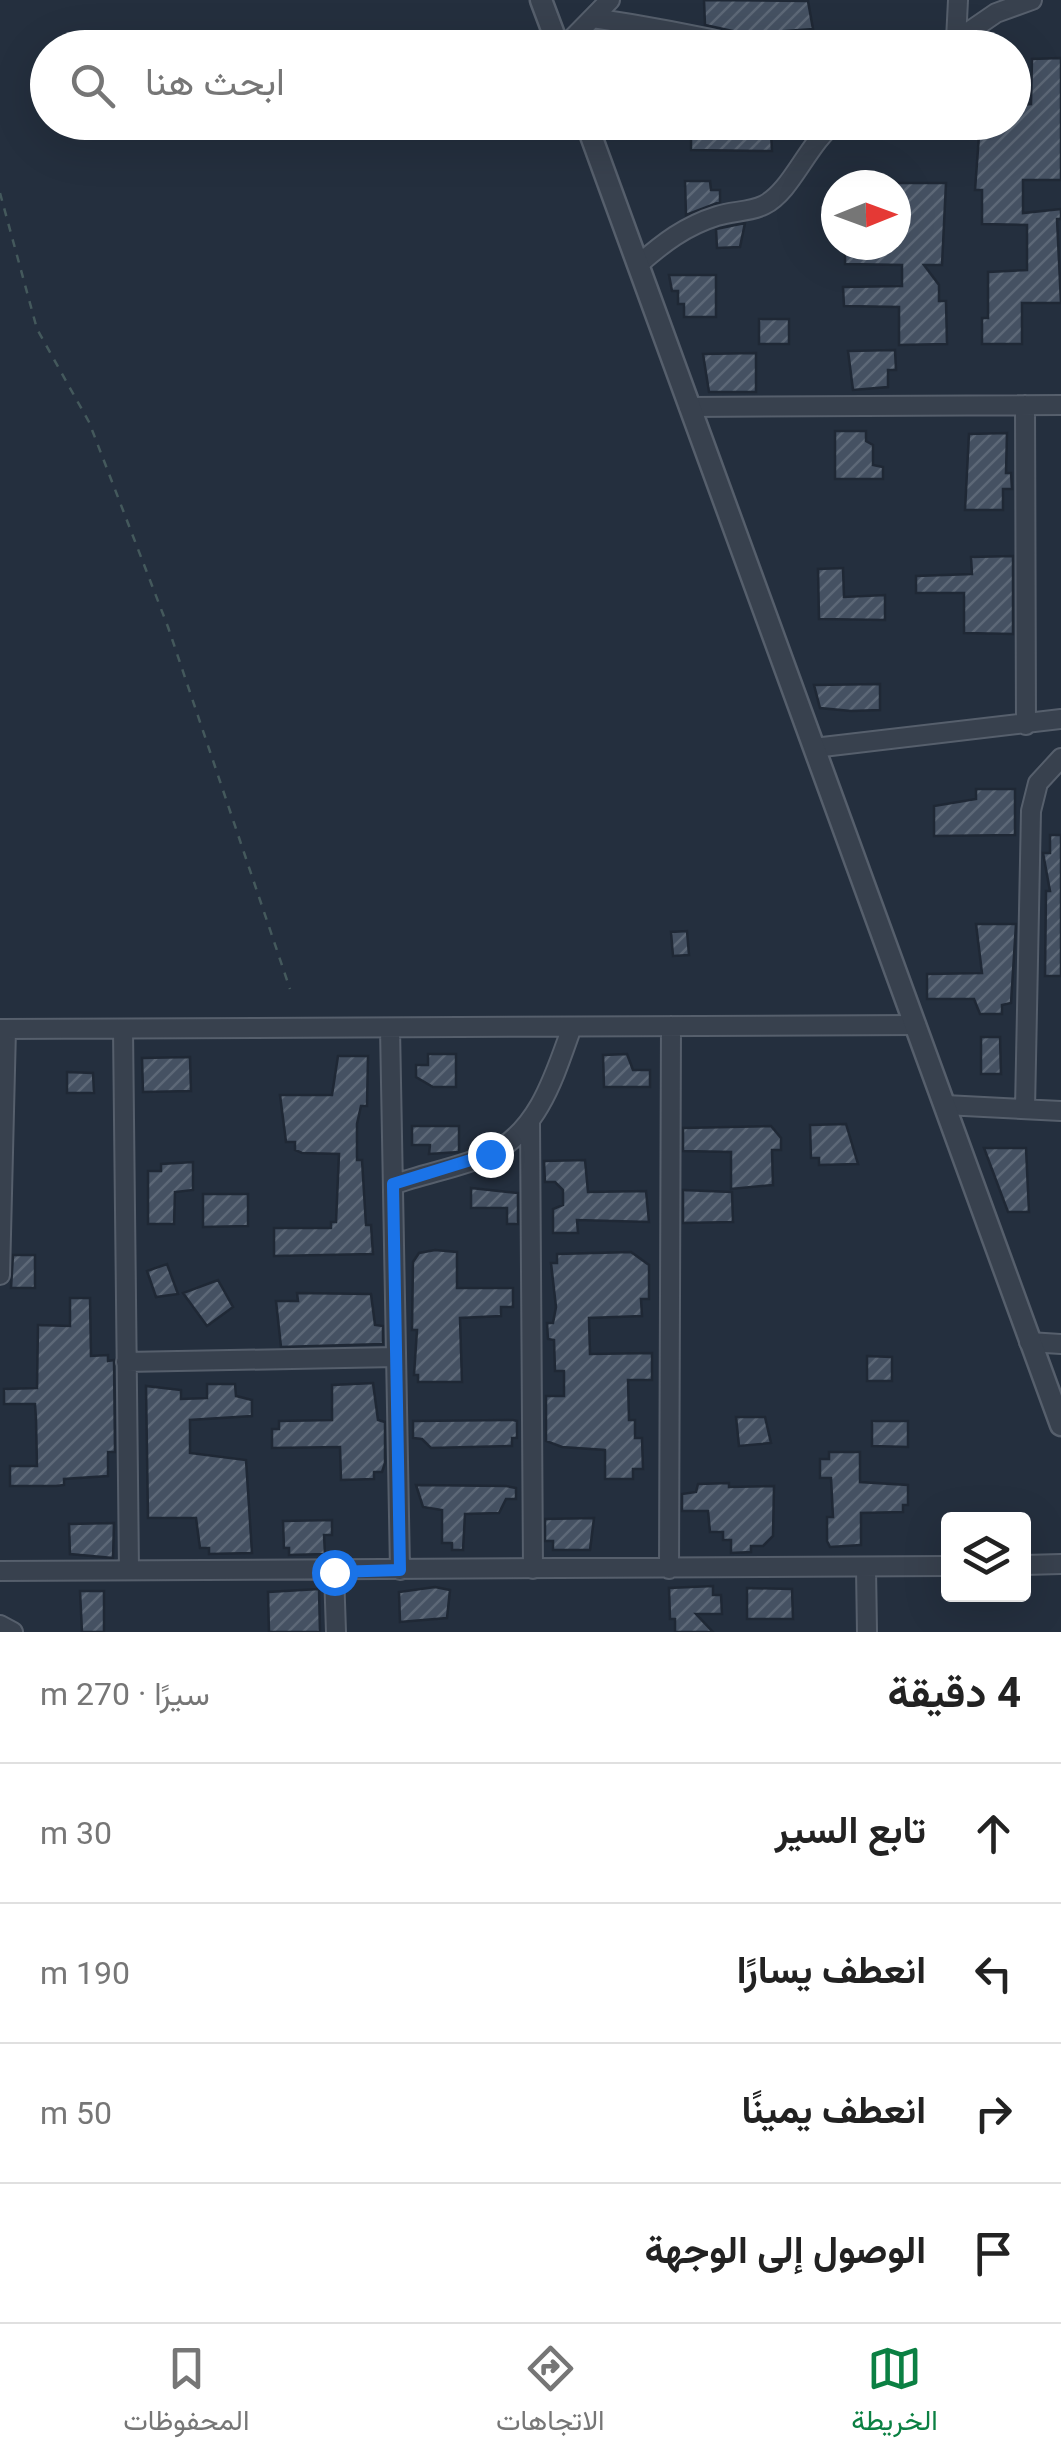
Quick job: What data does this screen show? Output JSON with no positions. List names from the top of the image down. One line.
{"north":"right","page":{"search":"ابحث هنا","heading":["4 دقيقة","سيرًا · 270 m"],"list":[["تابع السير","30 m"],["انعطف يسارًا","190 m"],["انعطف يمينًا","50 m"],"الوصول إلى الوجهة"],"nav":["الخريطة","الاتجاهات","المحفوظات"]}}
